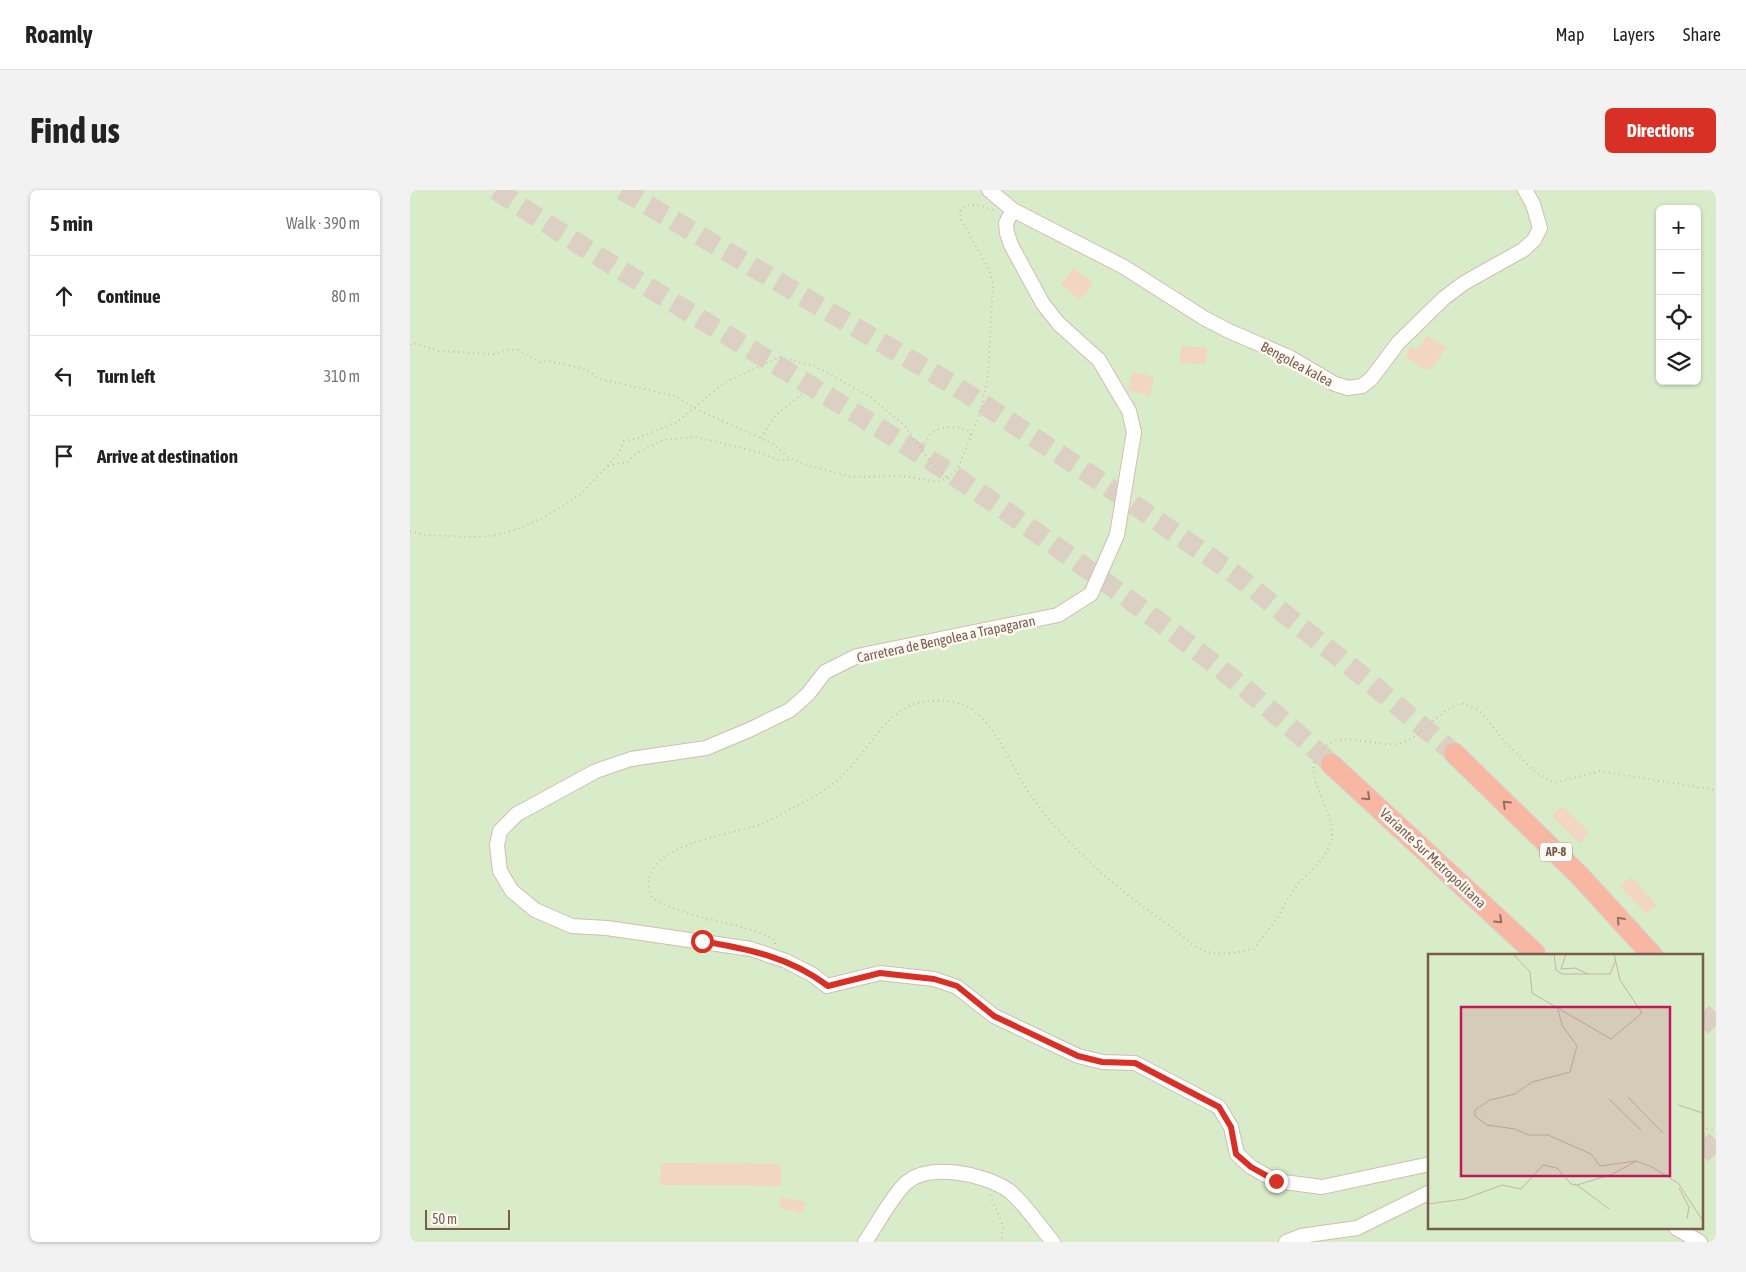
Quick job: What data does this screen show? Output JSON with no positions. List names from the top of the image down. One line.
{"streets":{"highway":["AP-8","Variante Sur Metropolitana"],"street":["Bengolea kalea","Carretera de Bengolea a Trapagaran"]},"crossings":[["Bengolea kalea","Carretera de Bengolea a Trapagaran"]],"scale_bar":"50 m","page":{"header":"Roamly","nav":["Map","Layers","Share"],"buttons":"Directions","title":"Find us","heading":["5 min","Walk · 390 m"],"map_buttons":["+","−"],"list":[["Continue","80 m"],["Turn left","310 m"],"Arrive at destination"],"scale":"50 m"}}
